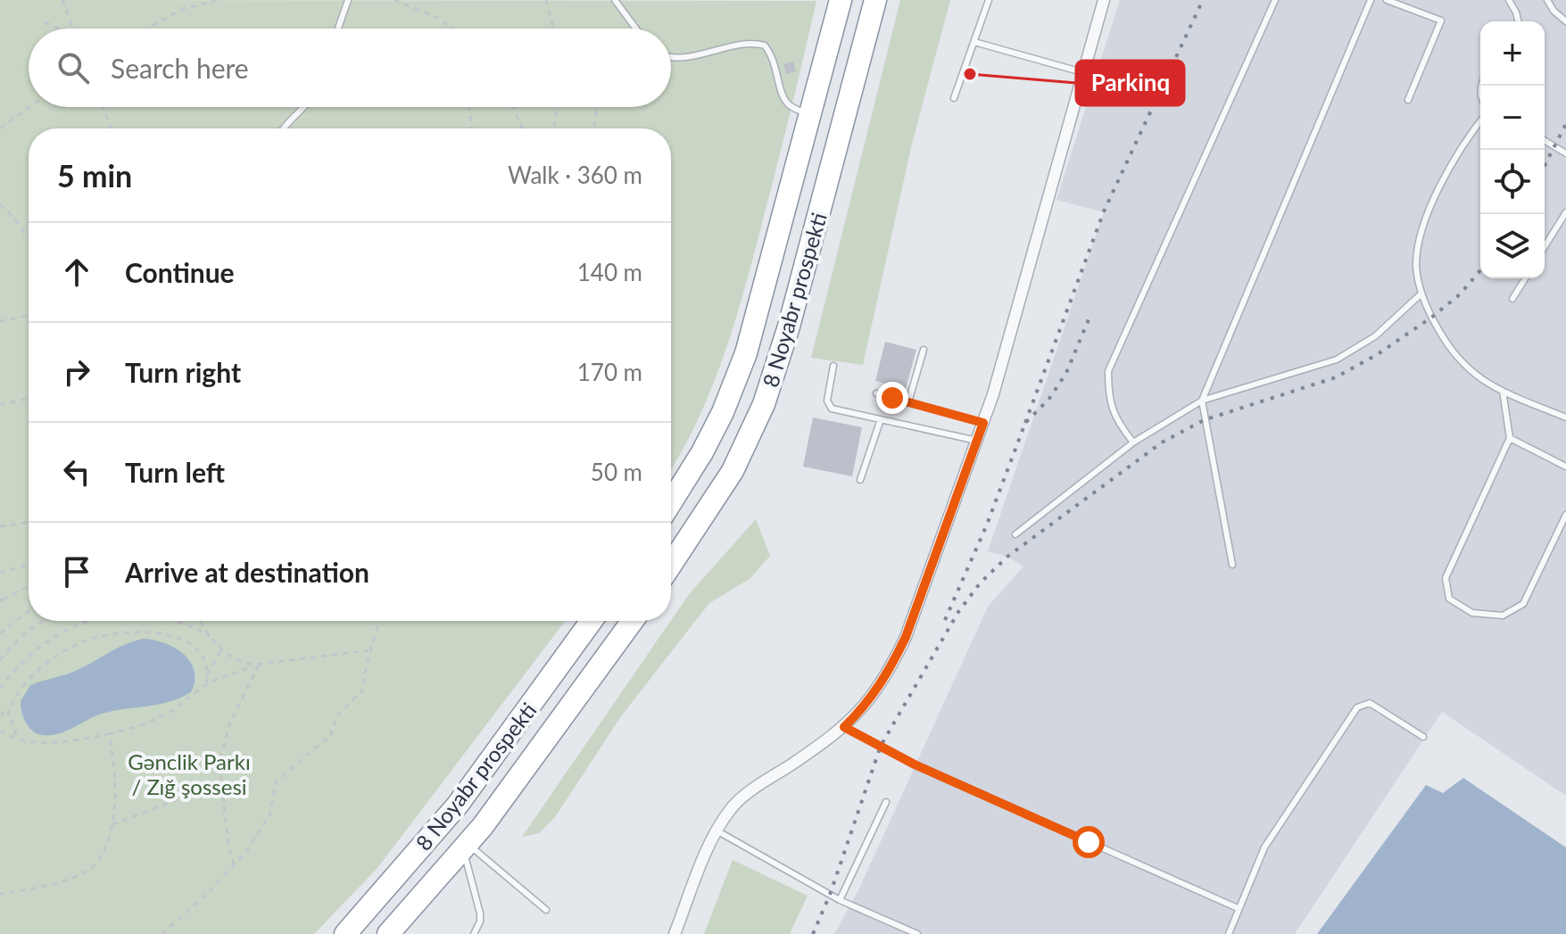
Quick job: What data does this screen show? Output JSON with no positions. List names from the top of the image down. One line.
{"streets":{"highway":["8 Noyabr prospekti"]},"parks":["Gənclik Parkı / Zığ şossesi"],"places":["Parkinq"],"page":{"map_buttons":["+","−"],"search":"Search here","heading":["5 min","Walk · 360 m"],"list":[["Continue","140 m"],["Turn right","170 m"],["Turn left","50 m"],"Arrive at destination"]}}
